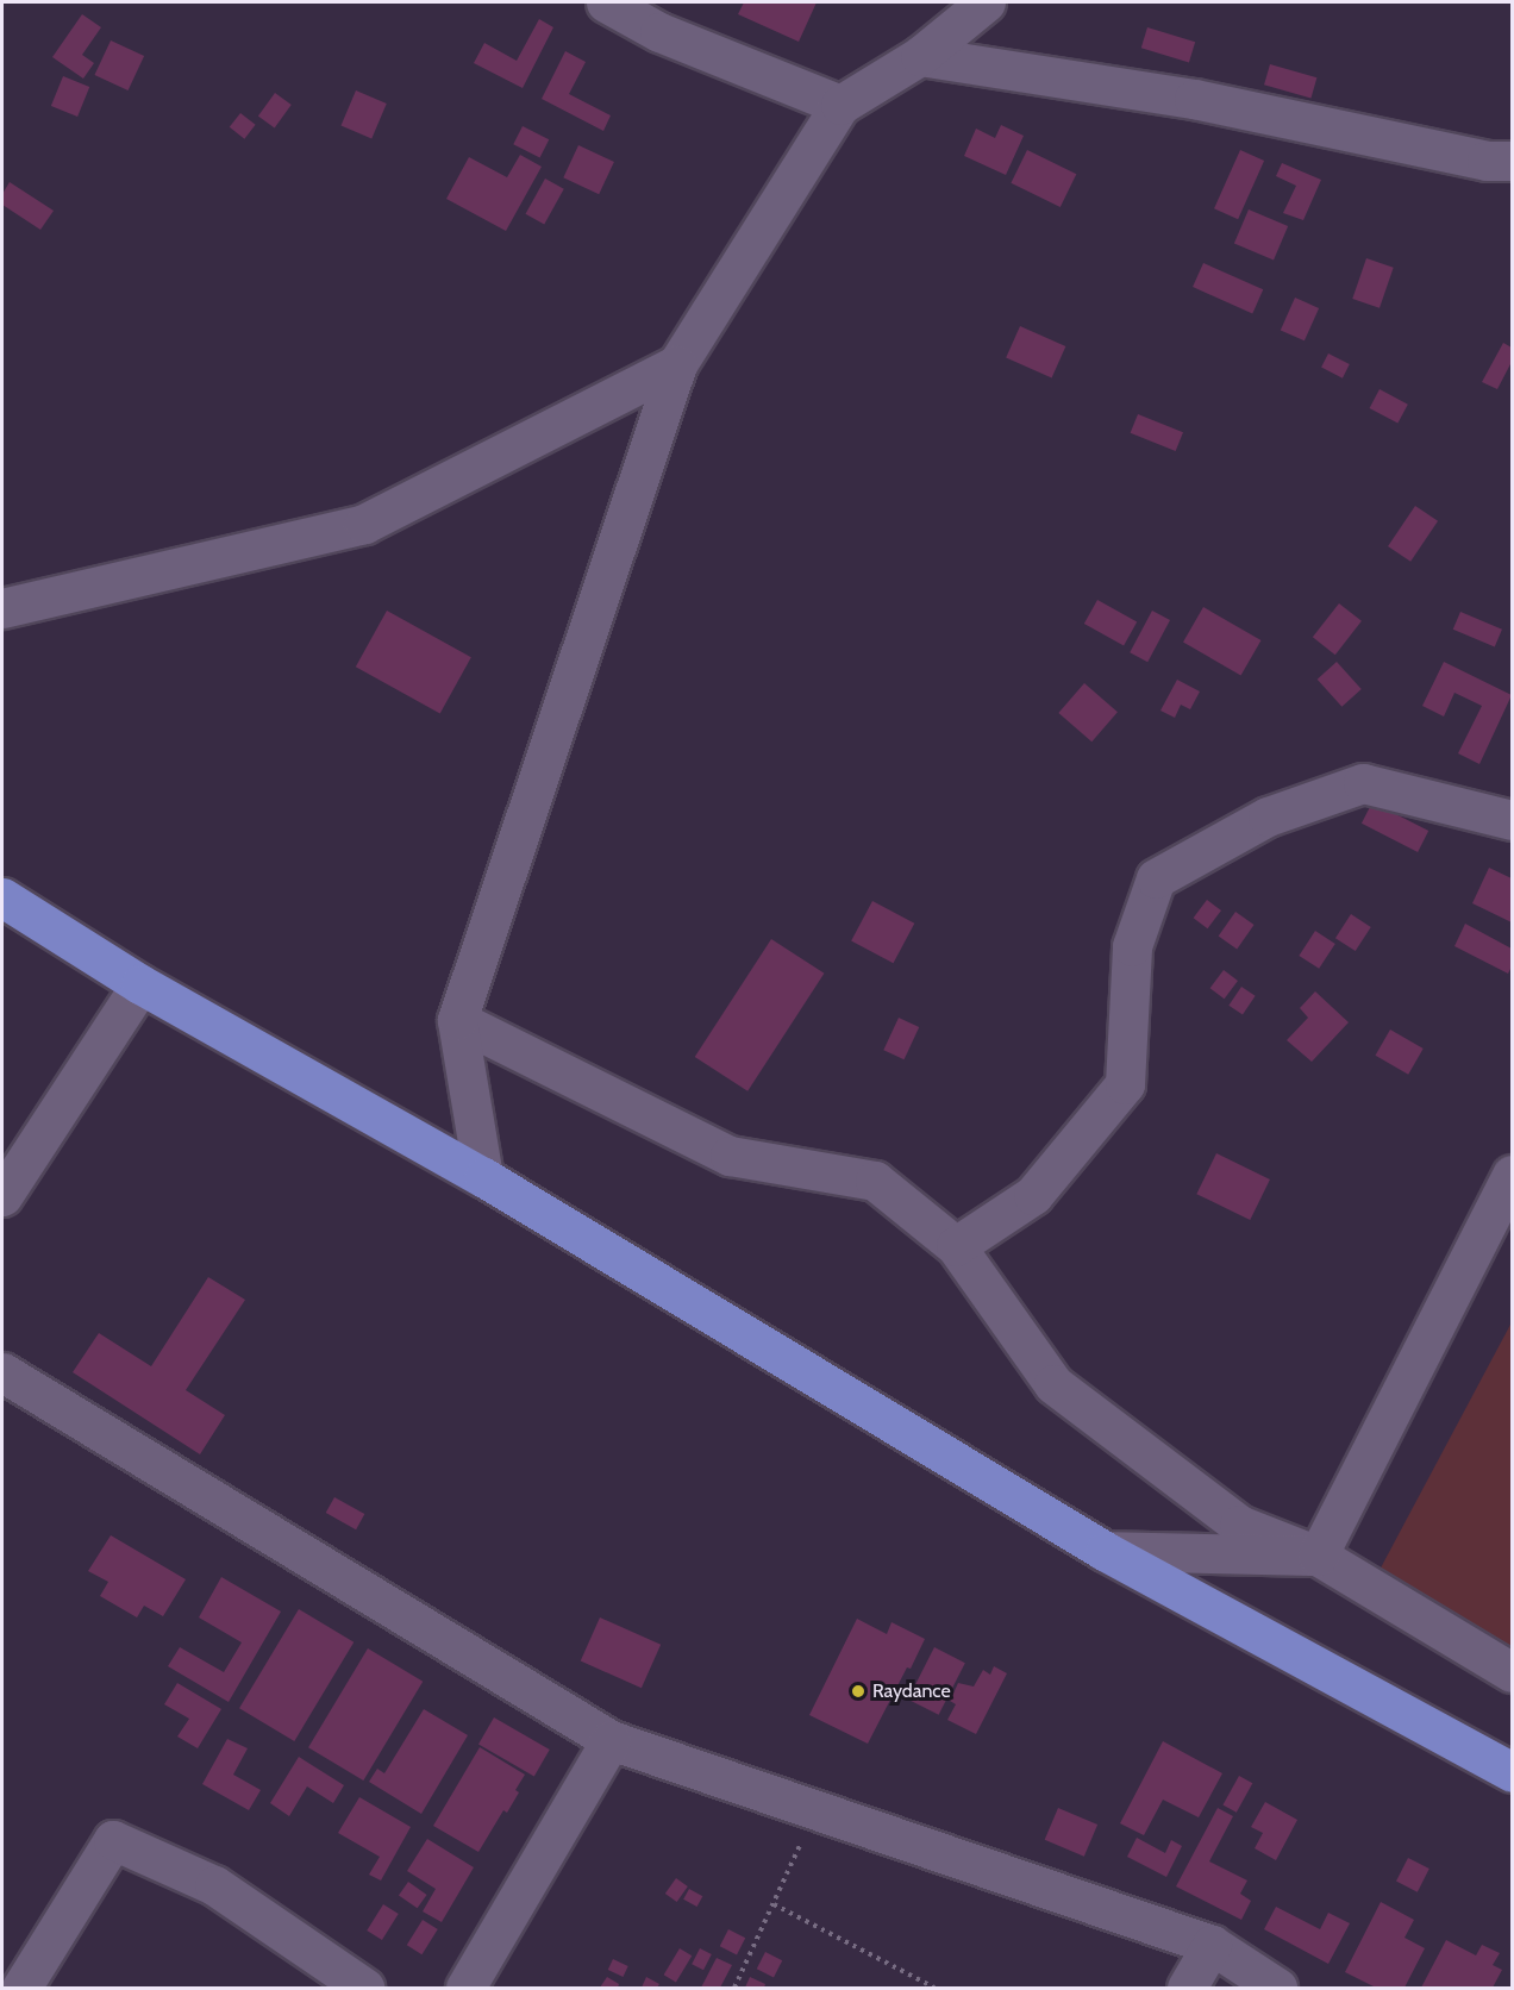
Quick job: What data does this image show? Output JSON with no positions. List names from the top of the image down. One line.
{"places":["Raydance"]}
